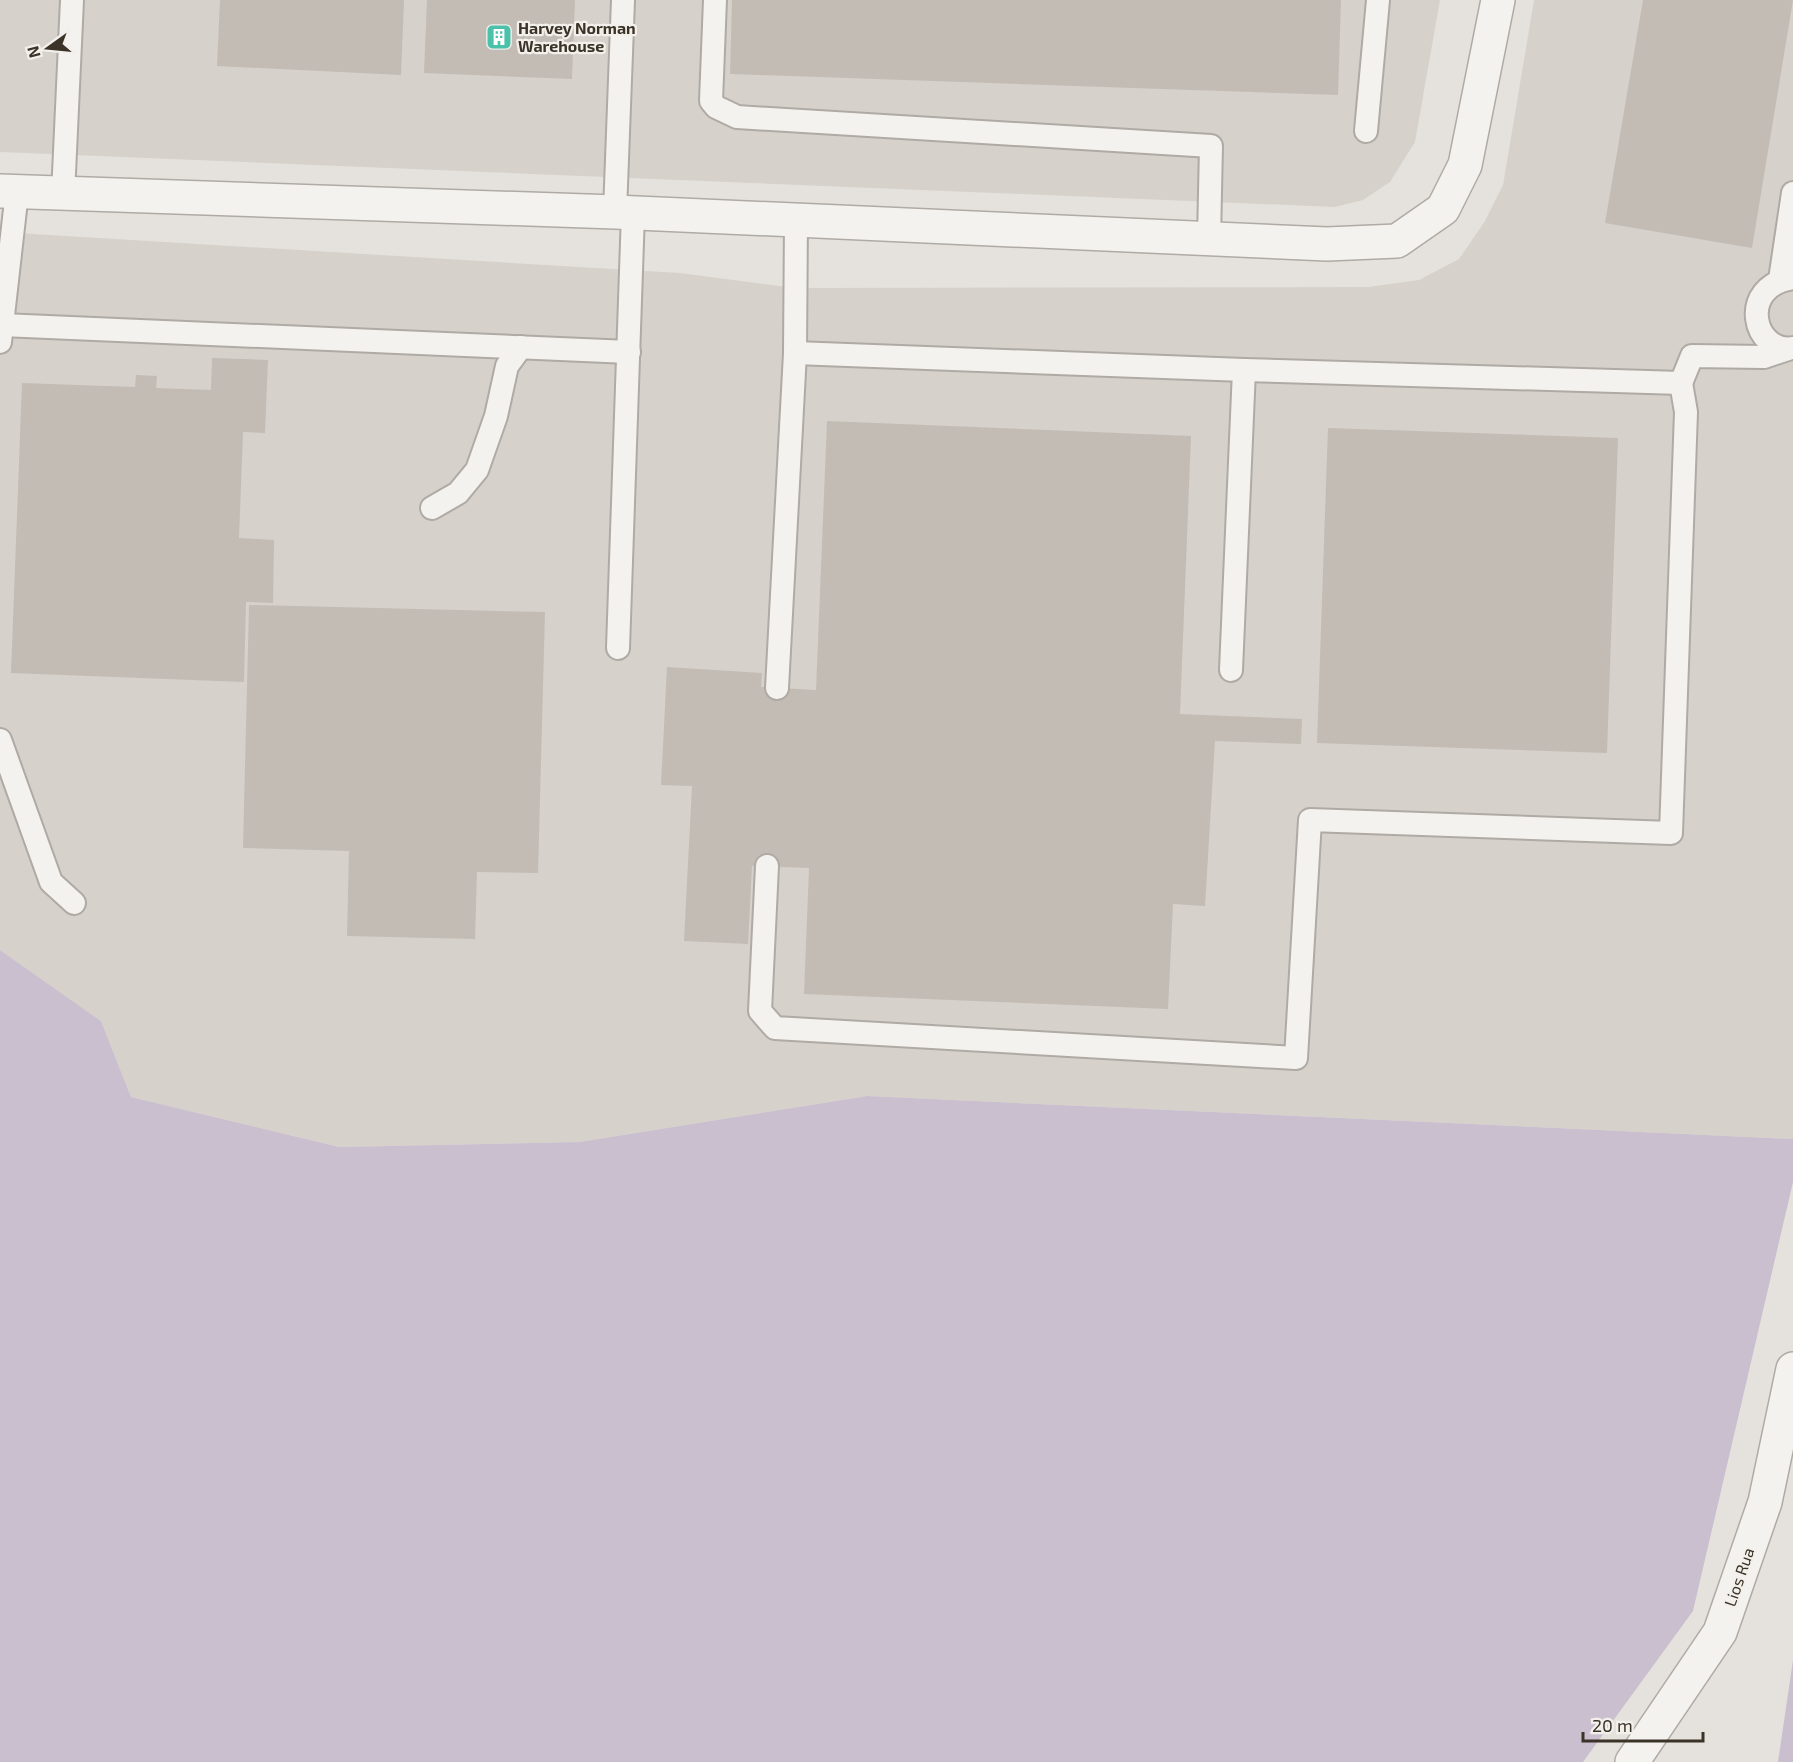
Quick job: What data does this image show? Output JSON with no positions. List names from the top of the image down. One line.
{"streets":{"street":["Lios Rua"]},"places":{"building":["Harvey Norman Warehouse"]},"scale_bar":"20 m","north":"left"}
